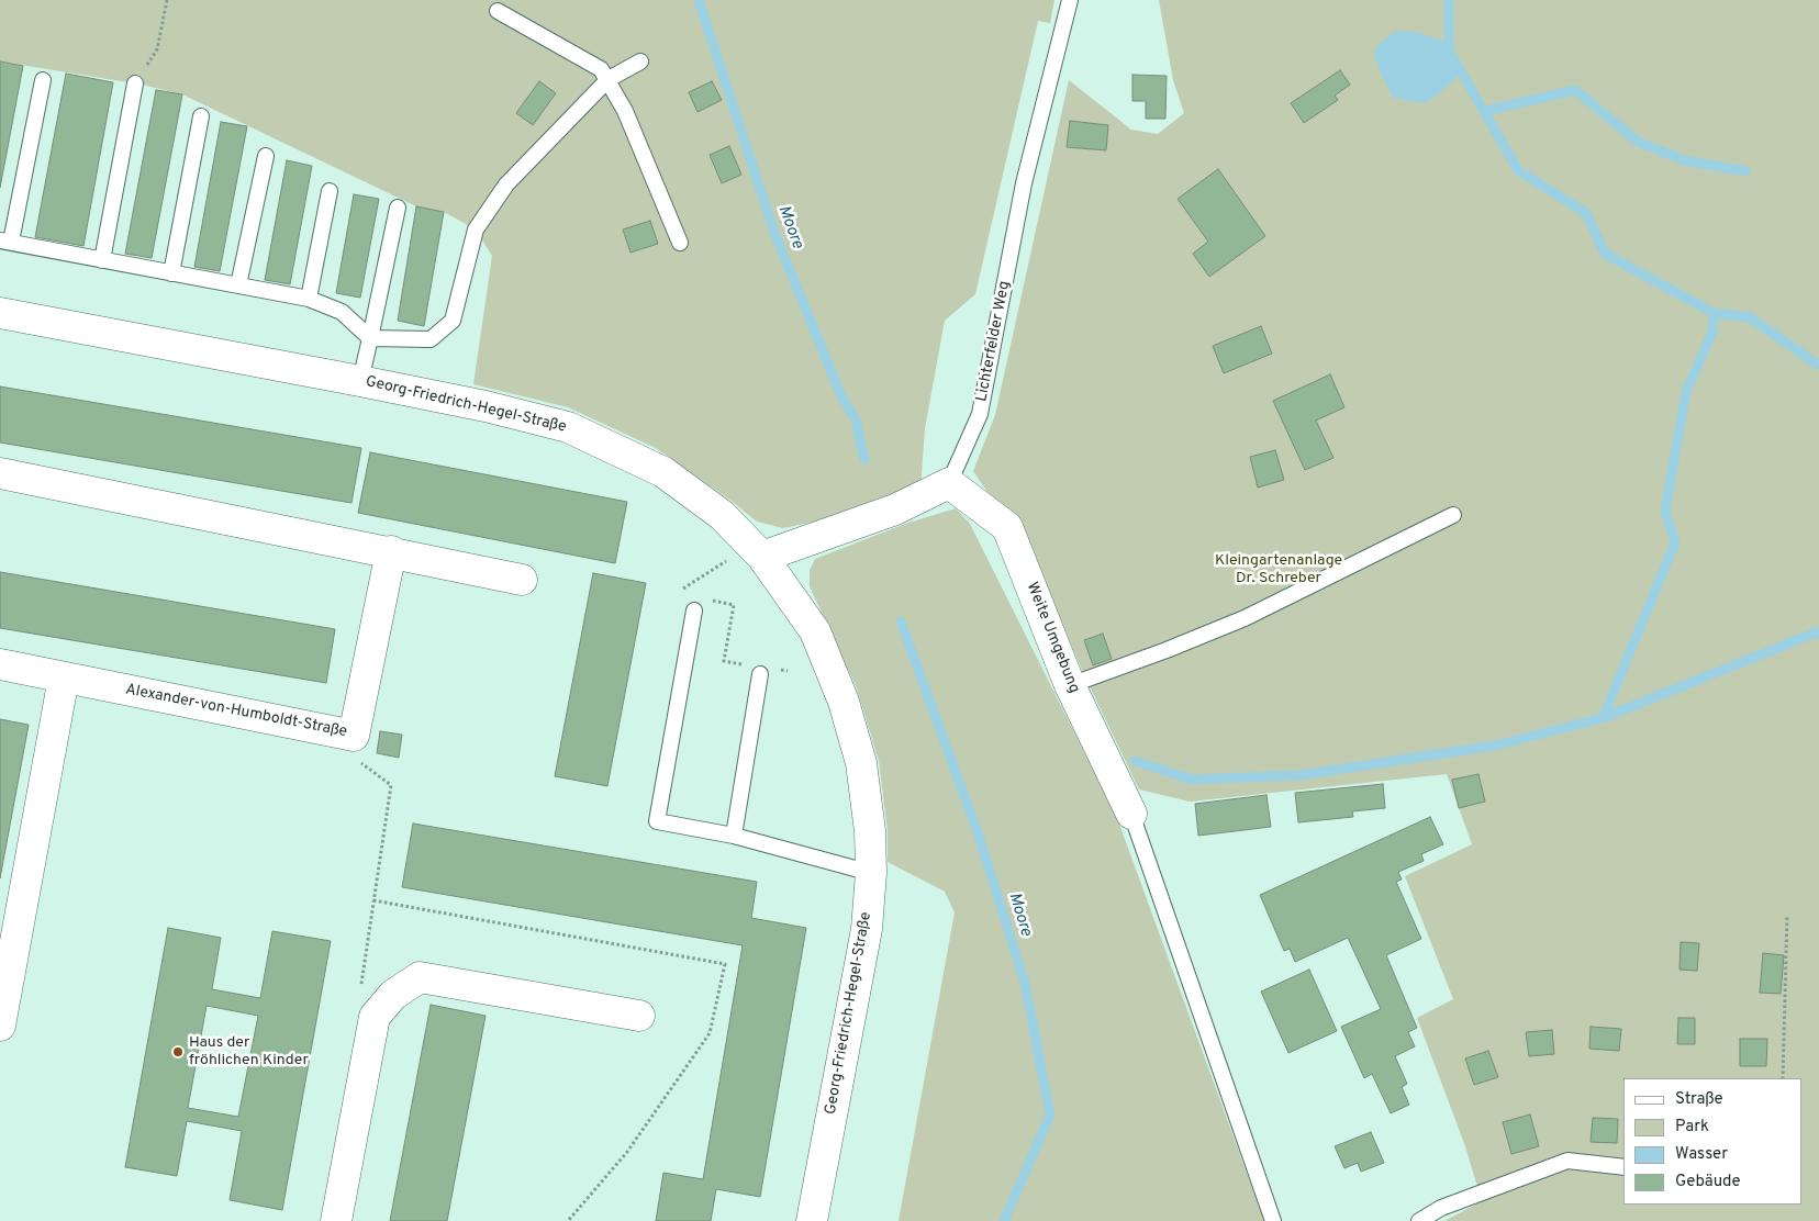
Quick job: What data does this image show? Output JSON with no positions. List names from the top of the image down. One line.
{"streets":{"street":["Georg-Friedrich-Hegel-Straße","Weite Umgebung","Alexander-von-Humboldt-Straße"],"lane":["Lichterfelder Weg"]},"crossings":[["Lichterfelder Weg","Weite Umgebung"]],"water":["Moore"],"parks":["Kleingartenanlage Dr. Schreber"],"places":["Haus der fröhlichen Kinder"],"legend":["Straße","Park","Wasser","Gebäude"]}
